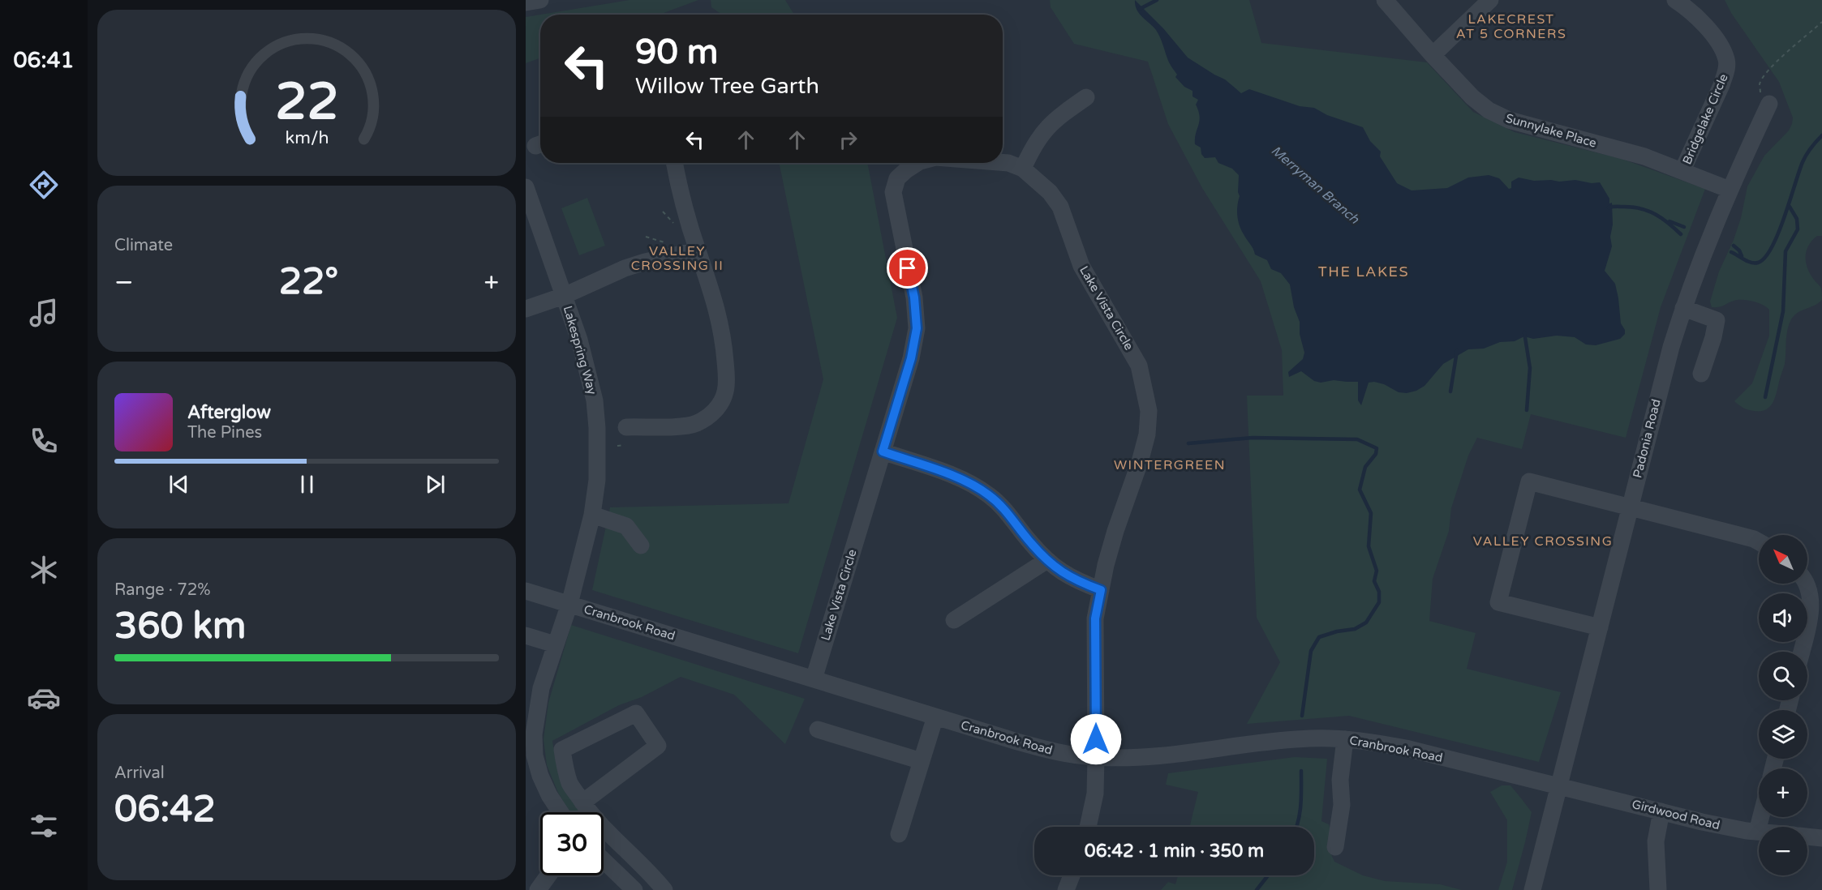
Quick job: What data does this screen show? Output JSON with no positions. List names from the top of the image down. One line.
{"streets":{"street":["Bridgelake Circle","Sunnylake Place","Lake Vista Circle","Lakespring Way","Padonia Road","Cranbrook Road","Girdwood Road"]},"crossings":[["Bridgelake Circle","Sunnylake Place"],["Sunnylake Place","Padonia Road"],["Lake Vista Circle","Cranbrook Road"],["Lakespring Way","Cranbrook Road"],["Padonia Road","Cranbrook Road"],["Padonia Road","Girdwood Road"],["Cranbrook Road","Girdwood Road"]],"districts":["LAKECREST AT 5 CORNERS","VALLEY CROSSING II","THE LAKES","WINTERGREEN","VALLEY CROSSING"],"water":["Merryman Branch"],"north":"top left","page":{"tabs":"06:41","turn":["90 m","Willow Tree Garth"],"tile":["Climate",["Range · 72%","360 km"],["Arrival","06:42"]],"heat":["−","22°","+"],"song":["Afterglow","The Pines"],"map_buttons":["+","−"],"limit":"30","trip":"06:42 · 1 min · 350 m","gauge":["22","km/h"]}}
